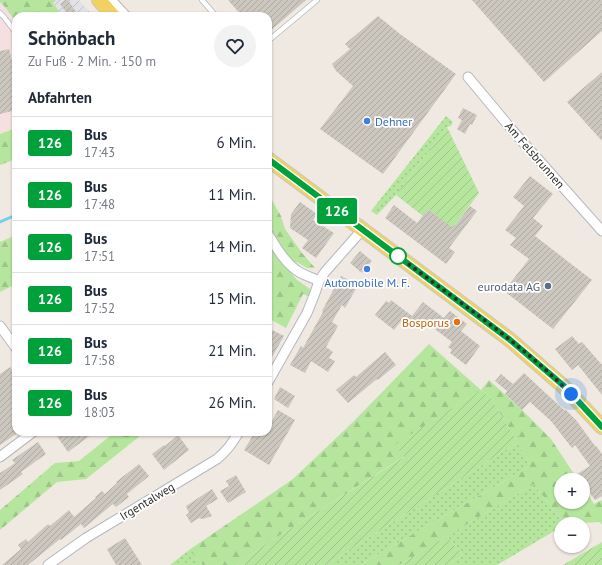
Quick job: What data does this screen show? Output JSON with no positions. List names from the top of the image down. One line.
{"streets":{"street":["Am Felsbrunnen","Irgentalweg"]},"places":["Dehner","Automobile M. F.","eurodata AG","Bosporus"],"lines":["bus line 126"],"page":{"on_map":"126","heading":[["Schönbach","Zu Fuß · 2 Min. · 150 m"],"Abfahrten"],"list":[{"mark":"126","name":"Bus","note":"17:43","value":"6 Min."},{"mark":"126","name":"Bus","note":"17:48","value":"11 Min."},{"mark":"126","name":"Bus","note":"17:51","value":"14 Min."},{"mark":"126","name":"Bus","note":"17:52","value":"15 Min."},{"mark":"126","name":"Bus","note":"17:58","value":"21 Min."},{"mark":"126","name":"Bus","note":"18:03","value":"26 Min."}],"map_buttons":["+","−"]}}
